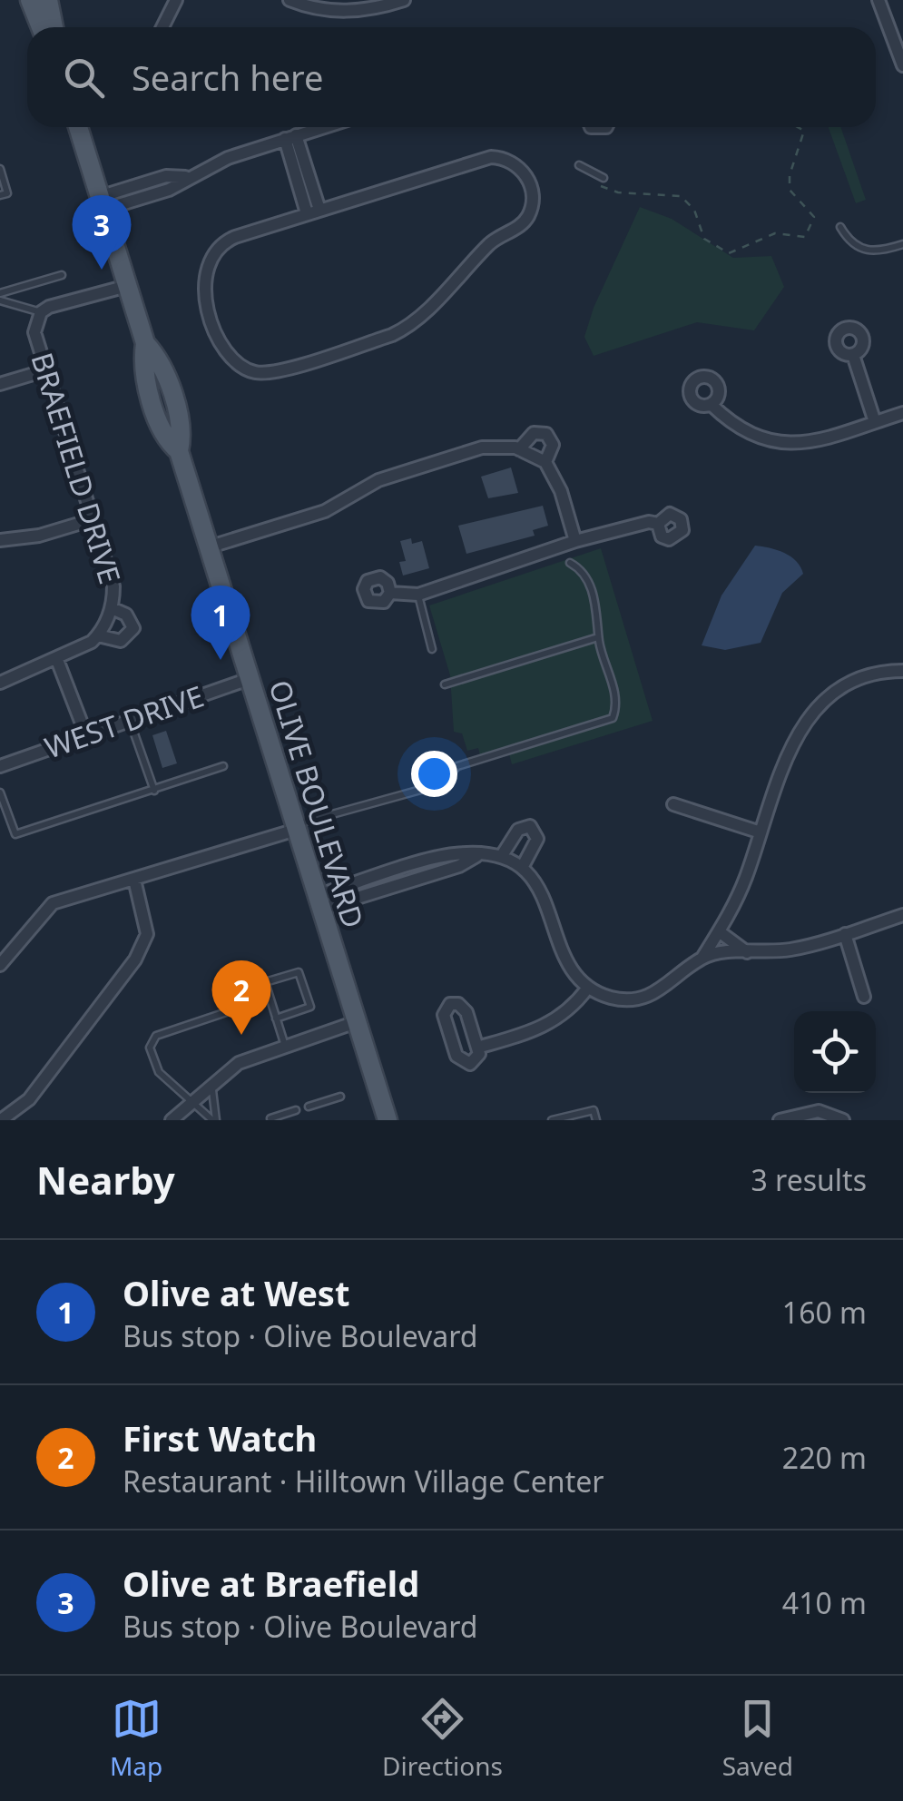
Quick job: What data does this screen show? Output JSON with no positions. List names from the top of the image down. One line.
{"streets":{"main road":["OLIVE BOULEVARD"],"street":["BRAEFIELD DRIVE","WEST DRIVE"]},"crossings":[["BRAEFIELD DRIVE","OLIVE BOULEVARD"],["WEST DRIVE","OLIVE BOULEVARD"]],"page":{"search":"Search here","pins":["3","1","2"],"heading":["Nearby","3 results"],"list":[{"mark":"1","name":"Olive at West","note":"Bus stop · Olive Boulevard","value":"160 m"},{"mark":"2","name":"First Watch","note":"Restaurant · Hilltown Village Center","value":"220 m"},{"mark":"3","name":"Olive at Braefield","note":"Bus stop · Olive Boulevard","value":"410 m"}],"nav":["Map","Directions","Saved"]}}
